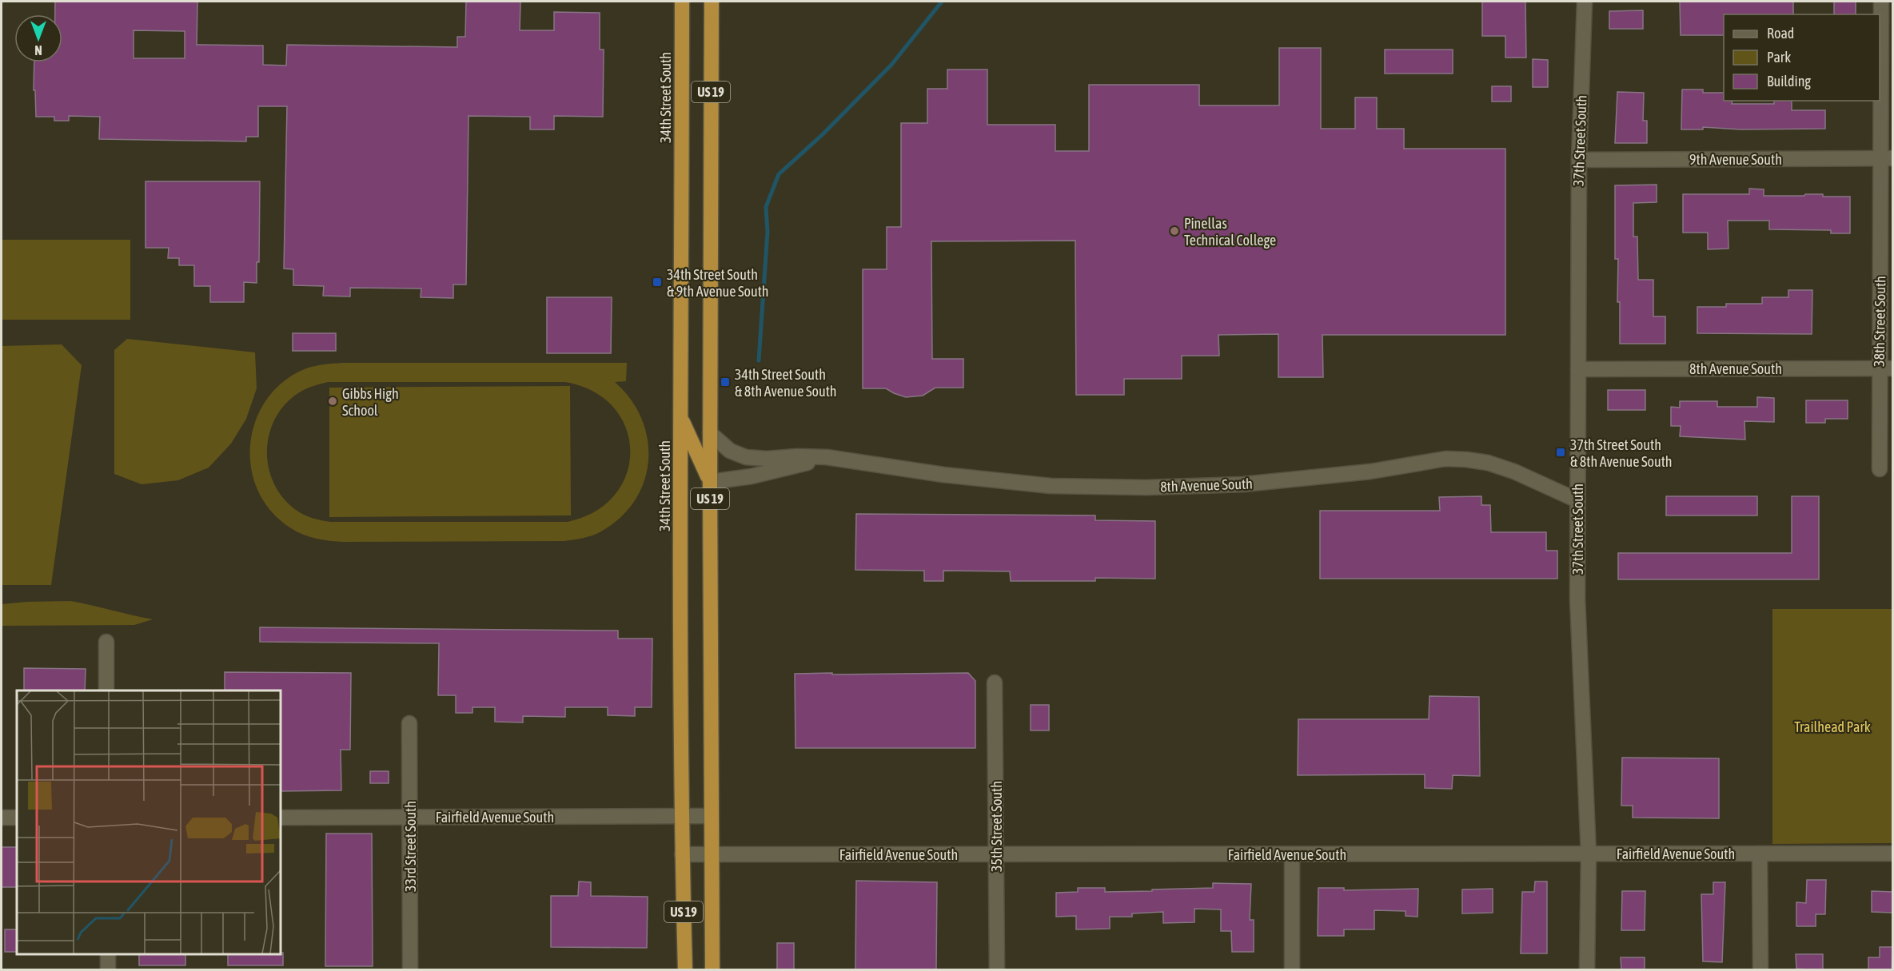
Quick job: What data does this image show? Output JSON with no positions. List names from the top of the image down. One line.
{"streets":{"highway":["US 19","34th Street South"],"street":["37th Street South","9th Avenue South","38th Street South","8th Avenue South","Fairfield Avenue South","35th Street South","33rd Street South"]},"crossings":[["US 19","8th Avenue South"],["US 19","Fairfield Avenue South"],["34th Street South","Fairfield Avenue South"],["37th Street South","9th Avenue South"],["37th Street South","8th Avenue South"],["37th Street South","Fairfield Avenue South"],["9th Avenue South","38th Street South"],["38th Street South","8th Avenue South"],["Fairfield Avenue South","35th Street South"],["Fairfield Avenue South","33rd Street South"]],"parks":["Trailhead Park"],"places":{"other":["Pinellas Technical College","Gibbs High School"],"transit":["34th Street South & 9th Avenue South","34th Street South & 8th Avenue South","37th Street South & 8th Avenue South"]},"legend":["Road","Park","Building"],"north":"bottom"}
